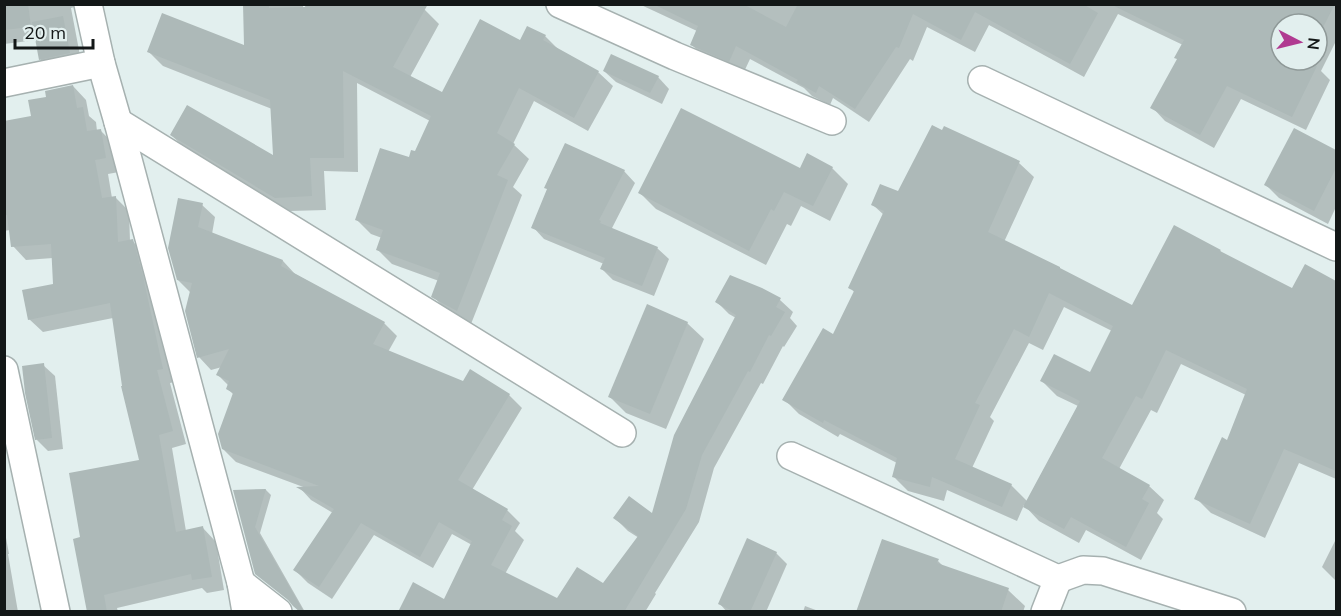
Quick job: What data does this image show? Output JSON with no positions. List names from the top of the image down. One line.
{"scale_bar":"20 m","north":"right"}
